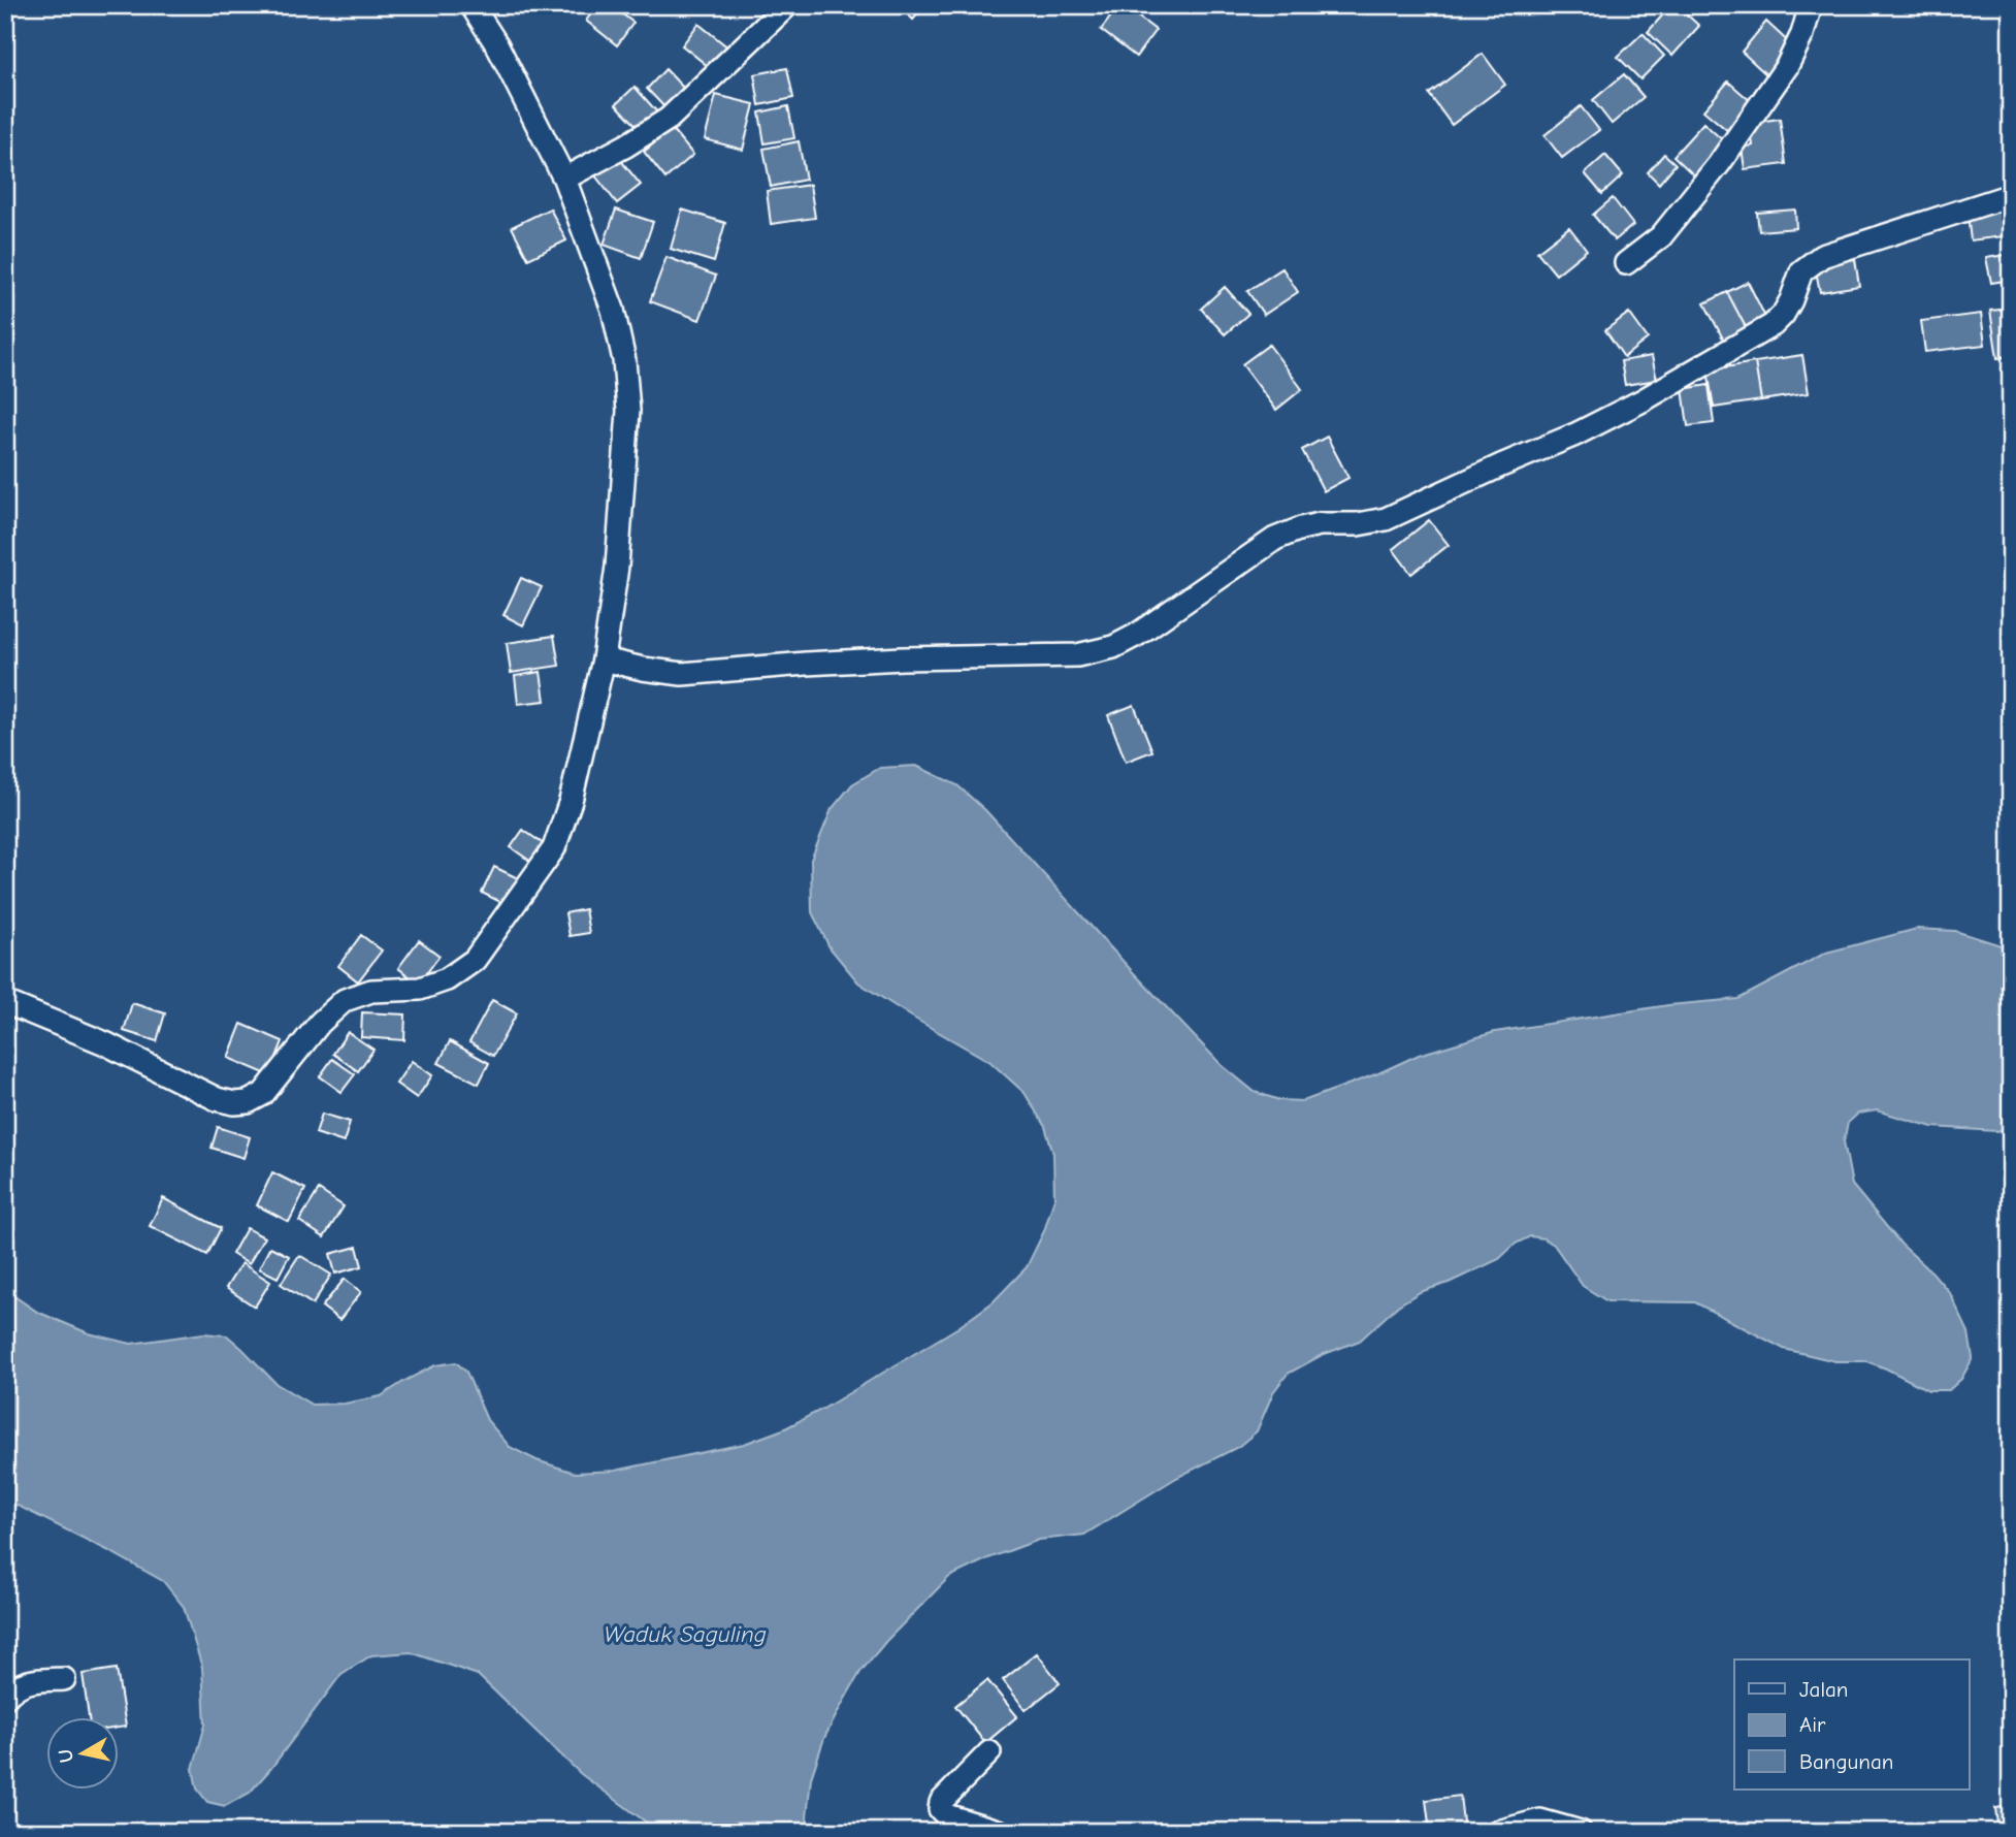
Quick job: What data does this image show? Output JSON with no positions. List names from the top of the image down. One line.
{"water":["Waduk Saguling"],"legend":["Jalan","Air","Bangunan"],"north":"left"}
